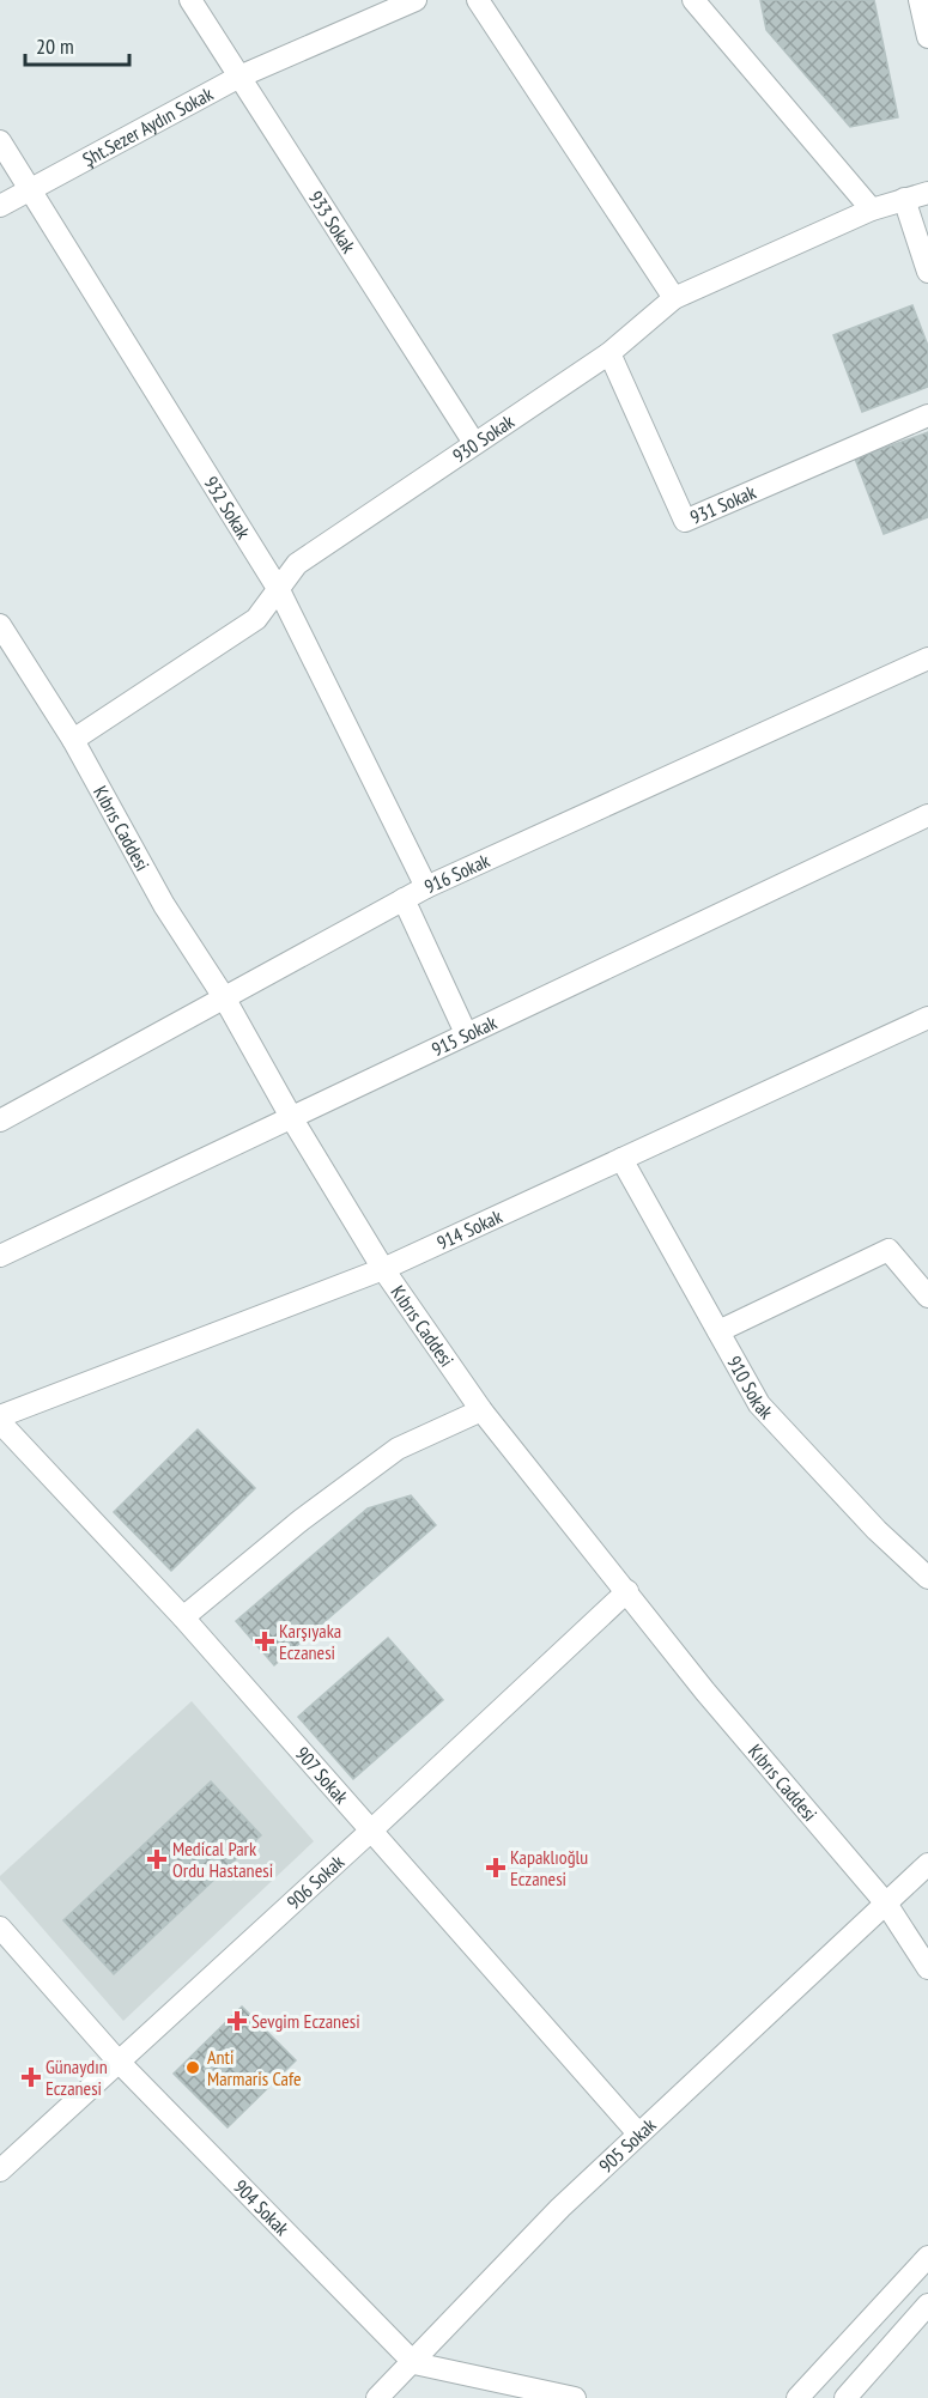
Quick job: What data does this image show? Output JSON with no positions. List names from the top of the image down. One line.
{"streets":{"street":["Şht.Sezer Aydın Sokak","933 Sokak","930 Sokak","931 Sokak","932 Sokak","Kıbrıs Caddesi","916 Sokak","915 Sokak","914 Sokak","910 Sokak","907 Sokak","906 Sokak","905 Sokak","904 Sokak"]},"crossings":[["Şht.Sezer Aydın Sokak","933 Sokak"],["Şht.Sezer Aydın Sokak","932 Sokak"],["933 Sokak","930 Sokak"],["930 Sokak","931 Sokak"],["930 Sokak","932 Sokak"],["930 Sokak","Kıbrıs Caddesi"],["932 Sokak","916 Sokak"],["Kıbrıs Caddesi","916 Sokak"],["Kıbrıs Caddesi","915 Sokak"],["Kıbrıs Caddesi","914 Sokak"],["Kıbrıs Caddesi","906 Sokak"],["Kıbrıs Caddesi","905 Sokak"],["914 Sokak","910 Sokak"],["907 Sokak","906 Sokak"],["907 Sokak","905 Sokak"],["906 Sokak","904 Sokak"],["905 Sokak","904 Sokak"]],"places":{"health":["Karşıyaka Eczanesi","Medical Park Ordu Hastanesi","Kapaklıoğlu Eczanesi","Sevgim Eczanesi","Günaydın Eczanesi"],"other":["Anti Marmaris Cafe"]},"scale_bar":"20 m"}
